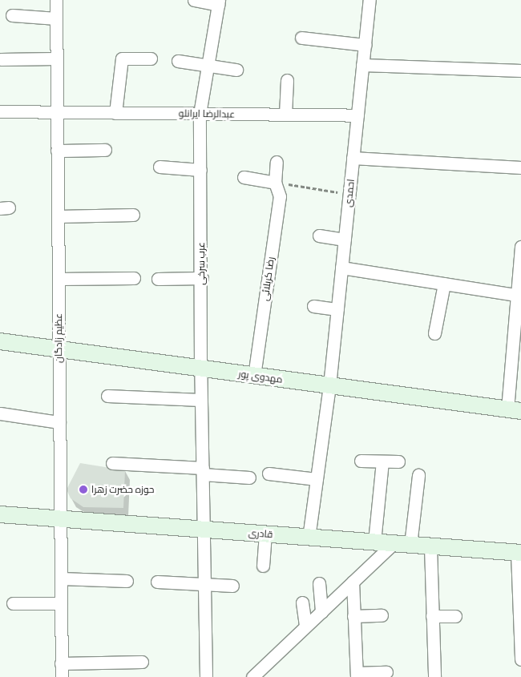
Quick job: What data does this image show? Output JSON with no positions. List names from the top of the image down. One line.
{"streets":{"street":["عبدالرضا ایرانلو","احمدی","عرب سرخی","رضا کربلائی","عظیم زادگان","مهدوی پور","قادرى"]},"crossings":[["عبدالرضا ایرانلو","احمدی"],["عبدالرضا ایرانلو","عرب سرخی"],["عبدالرضا ایرانلو","عظیم زادگان"],["احمدی","مهدوی پور"],["احمدی","قادرى"],["عرب سرخی","مهدوی پور"],["عرب سرخی","قادرى"],["رضا کربلائی","مهدوی پور"],["عظیم زادگان","مهدوی پور"],["عظیم زادگان","قادرى"]],"places":["حوزه حضرت زهرا"]}
